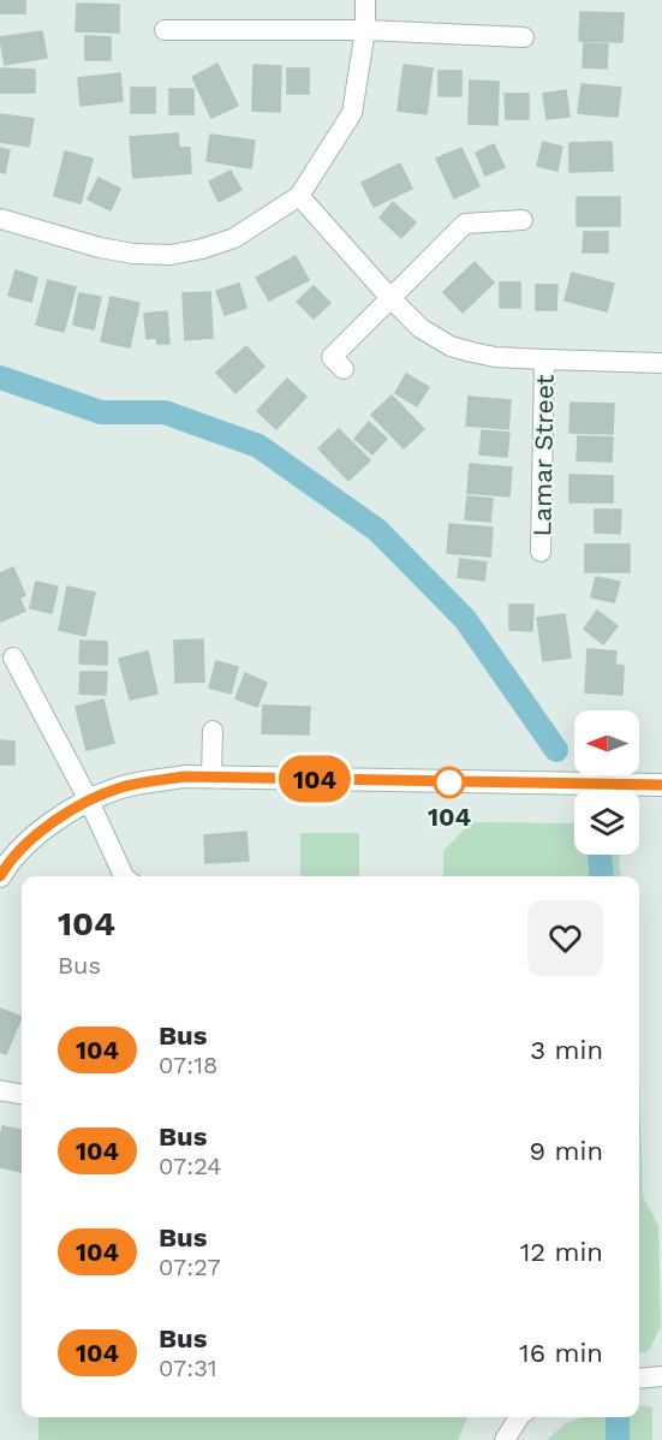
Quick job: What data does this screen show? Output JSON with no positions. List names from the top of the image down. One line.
{"streets":{"street":["Lamar Street"]},"places":["104"],"lines":["bus line 104"],"north":"left","page":{"on_map":"104","heading":["104","Bus"],"list":[{"mark":"104","name":"Bus","note":"07:18","value":"3 min"},{"mark":"104","name":"Bus","note":"07:24","value":"9 min"},{"mark":"104","name":"Bus","note":"07:27","value":"12 min"},{"mark":"104","name":"Bus","note":"07:31","value":"16 min"}]}}
